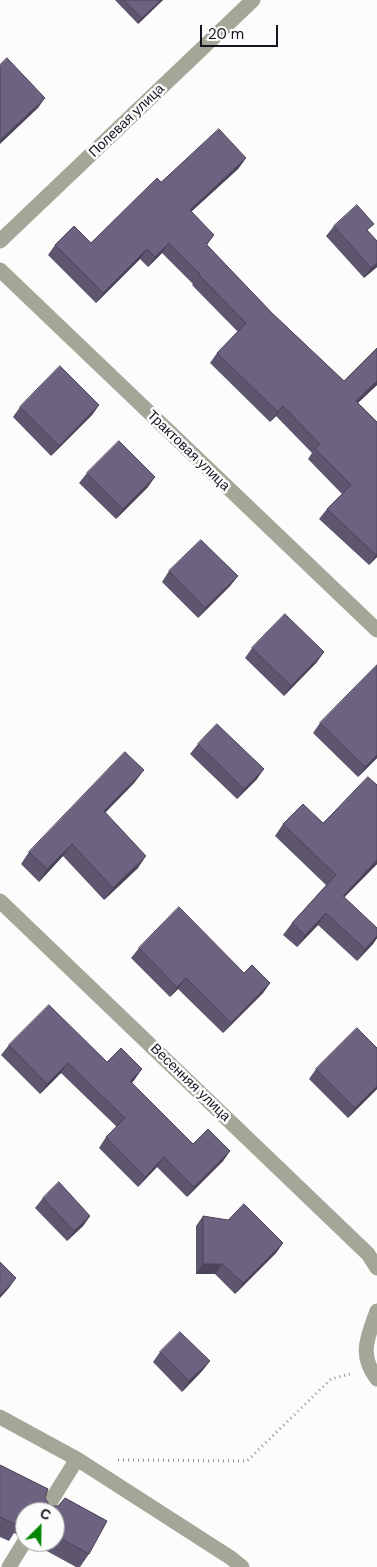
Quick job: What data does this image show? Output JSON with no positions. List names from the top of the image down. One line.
{"streets":{"street":["Полевая улица","Трактовая улица","Весенняя улица"]},"scale_bar":"20 m","north":"top right"}
